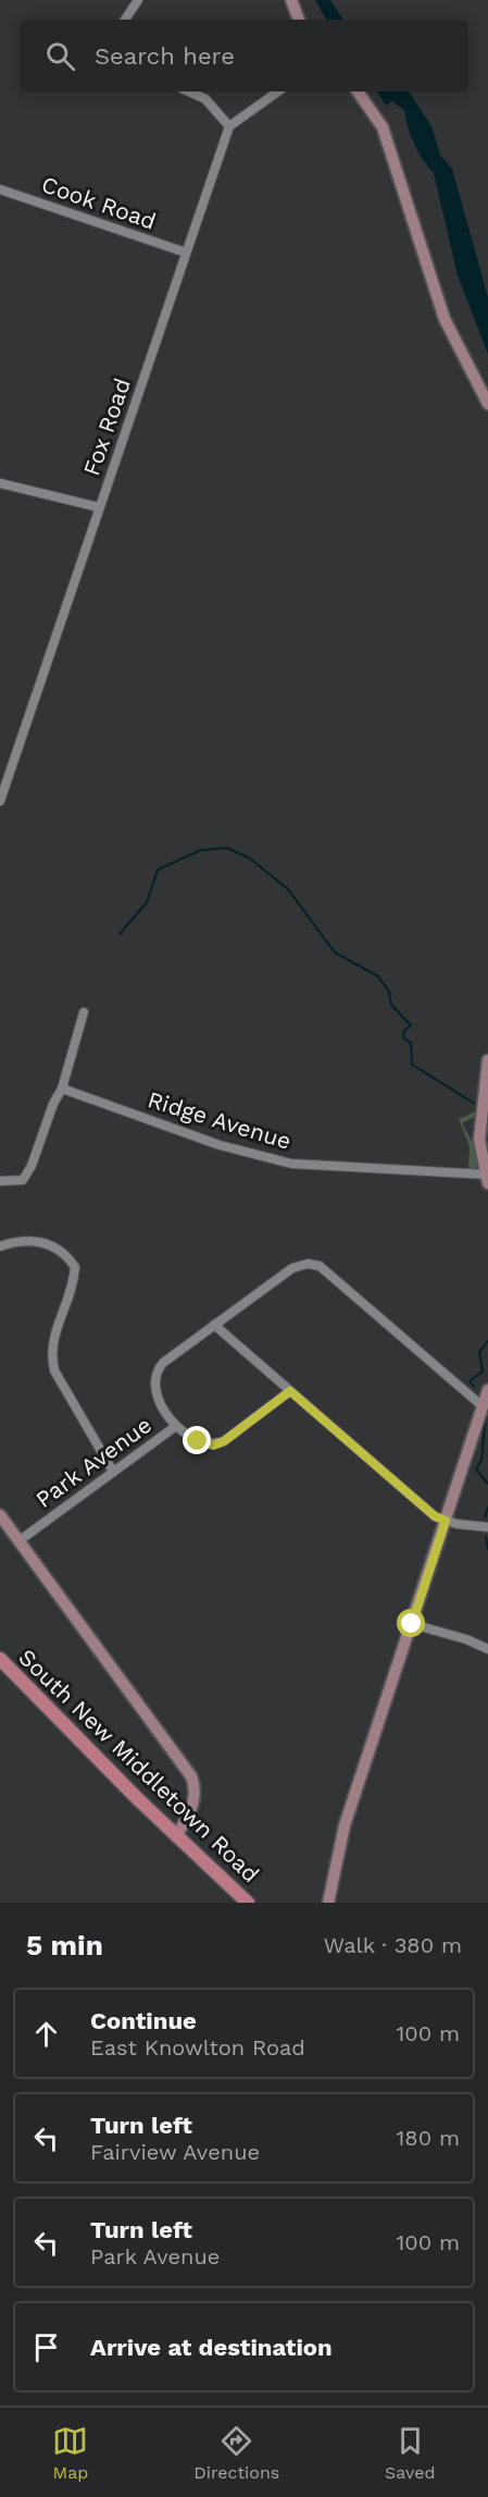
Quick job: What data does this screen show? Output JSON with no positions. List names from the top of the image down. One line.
{"streets":{"main road":["South New Middletown Road"],"street":["Cook Road","Fox Road","Ridge Avenue","Park Avenue"]},"crossings":[["Cook Road","Fox Road"]],"page":{"search":"Search here","heading":["5 min","Walk · 380 m"],"list":[["Continue","East Knowlton Road","100 m"],["Turn left","Fairview Avenue","180 m"],["Turn left","Park Avenue","100 m"],"Arrive at destination"],"nav":["Map","Directions","Saved"]}}
